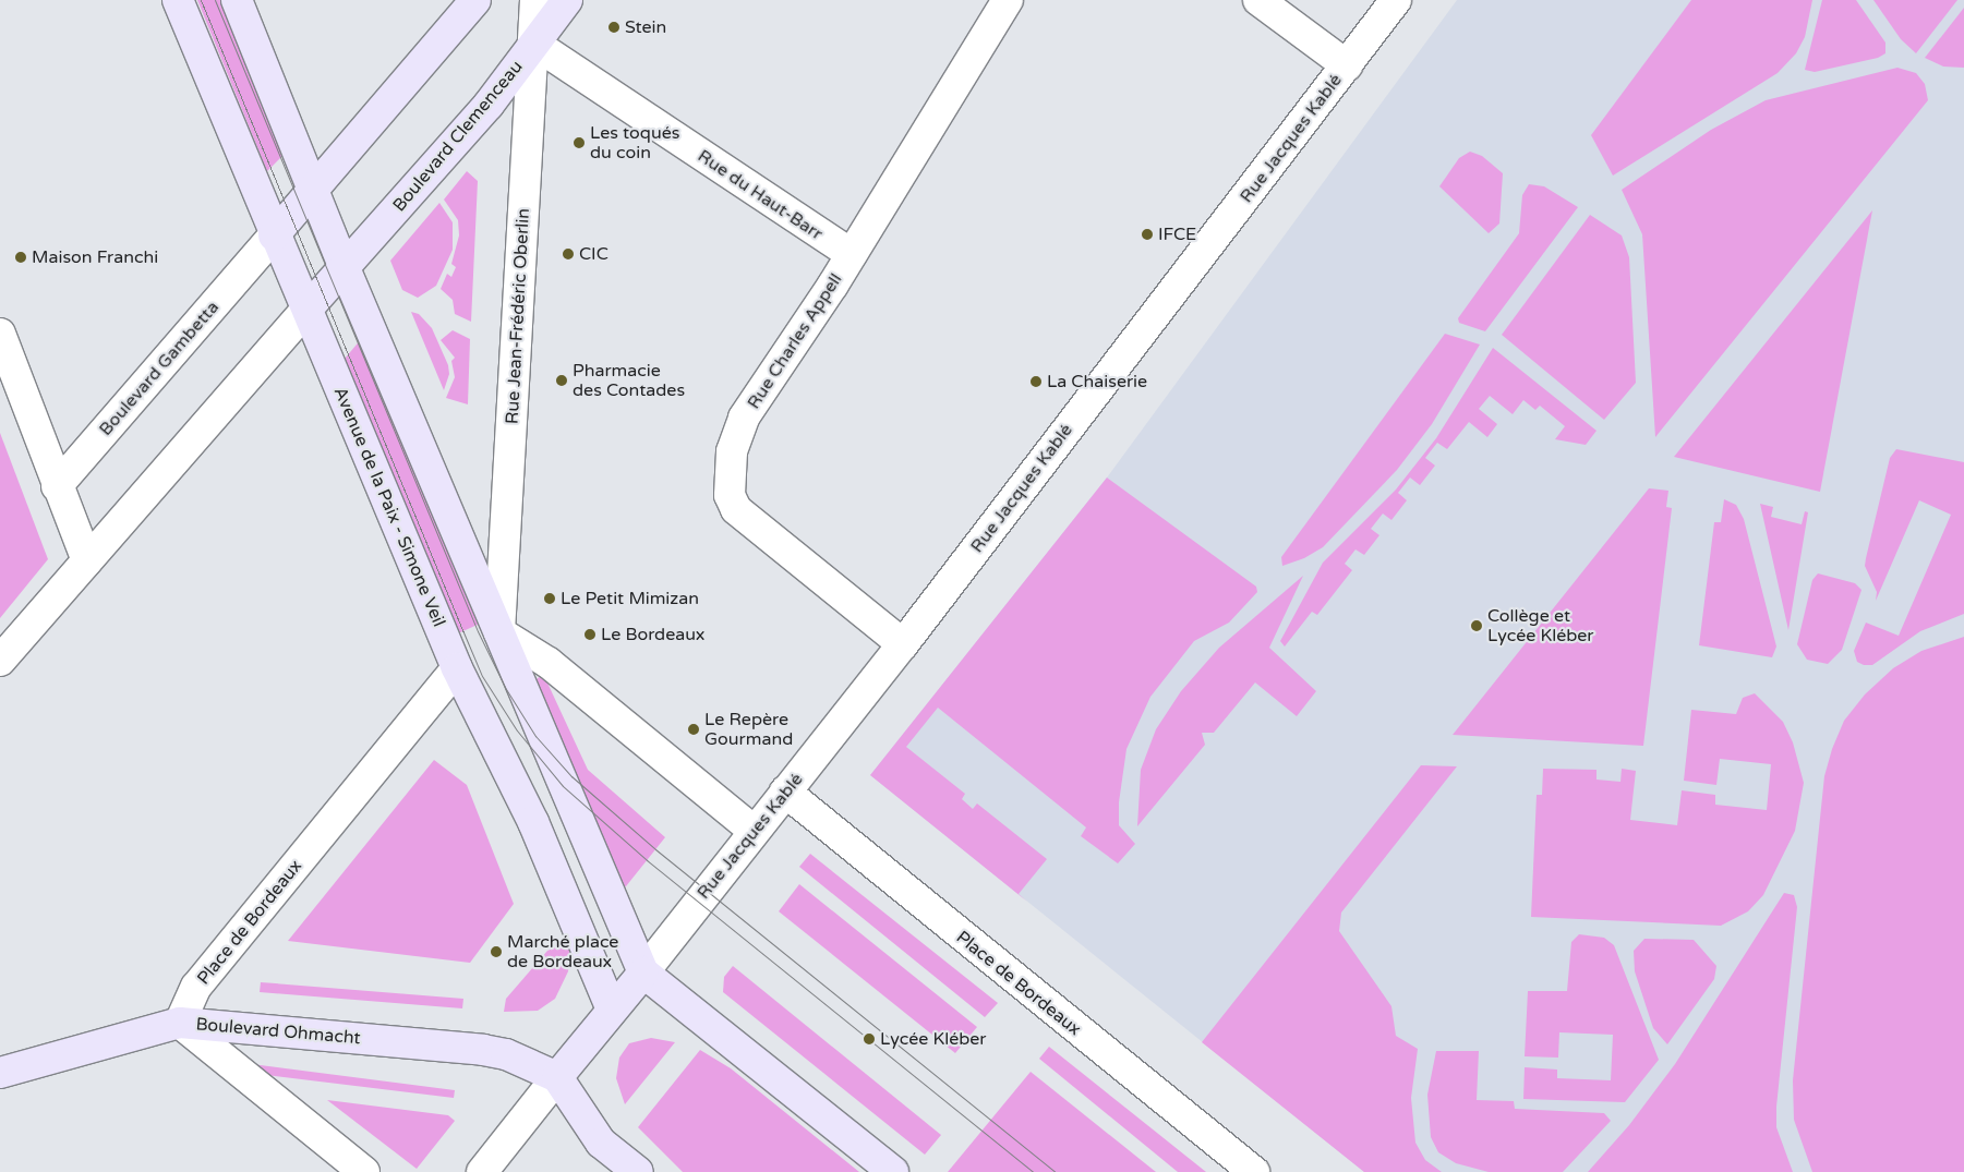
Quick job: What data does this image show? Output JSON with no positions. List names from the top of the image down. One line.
{"streets":{"main road":["Boulevard Clemenceau","Boulevard Gambetta","Avenue de la Paix - Simone Veil","Boulevard Ohmacht"],"street":["Rue Jacques Kablé","Rue du Haut-Barr","Rue Jean-Frédéric Oberlin","Rue Charles Appell","Place de Bordeaux"]},"crossings":[["Boulevard Clemenceau","Rue du Haut-Barr"],["Boulevard Clemenceau","Rue Jean-Frédéric Oberlin"],["Rue Jacques Kablé","Rue Charles Appell"],["Rue Jacques Kablé","Place de Bordeaux"],["Rue du Haut-Barr","Rue Jean-Frédéric Oberlin"],["Rue du Haut-Barr","Rue Charles Appell"],["Boulevard Gambetta","Avenue de la Paix - Simone Veil"],["Avenue de la Paix - Simone Veil","Place de Bordeaux"],["Place de Bordeaux","Boulevard Ohmacht"]],"places":["Stein","Les toqués du coin","IFCE","CIC","Maison Franchi","Pharmacie des Contades","La Chaiserie","Le Petit Mimizan","Collège et Lycée Kléber","Le Bordeaux","Le Repère Gourmand","Marché place de Bordeaux","Lycée Kléber"]}
